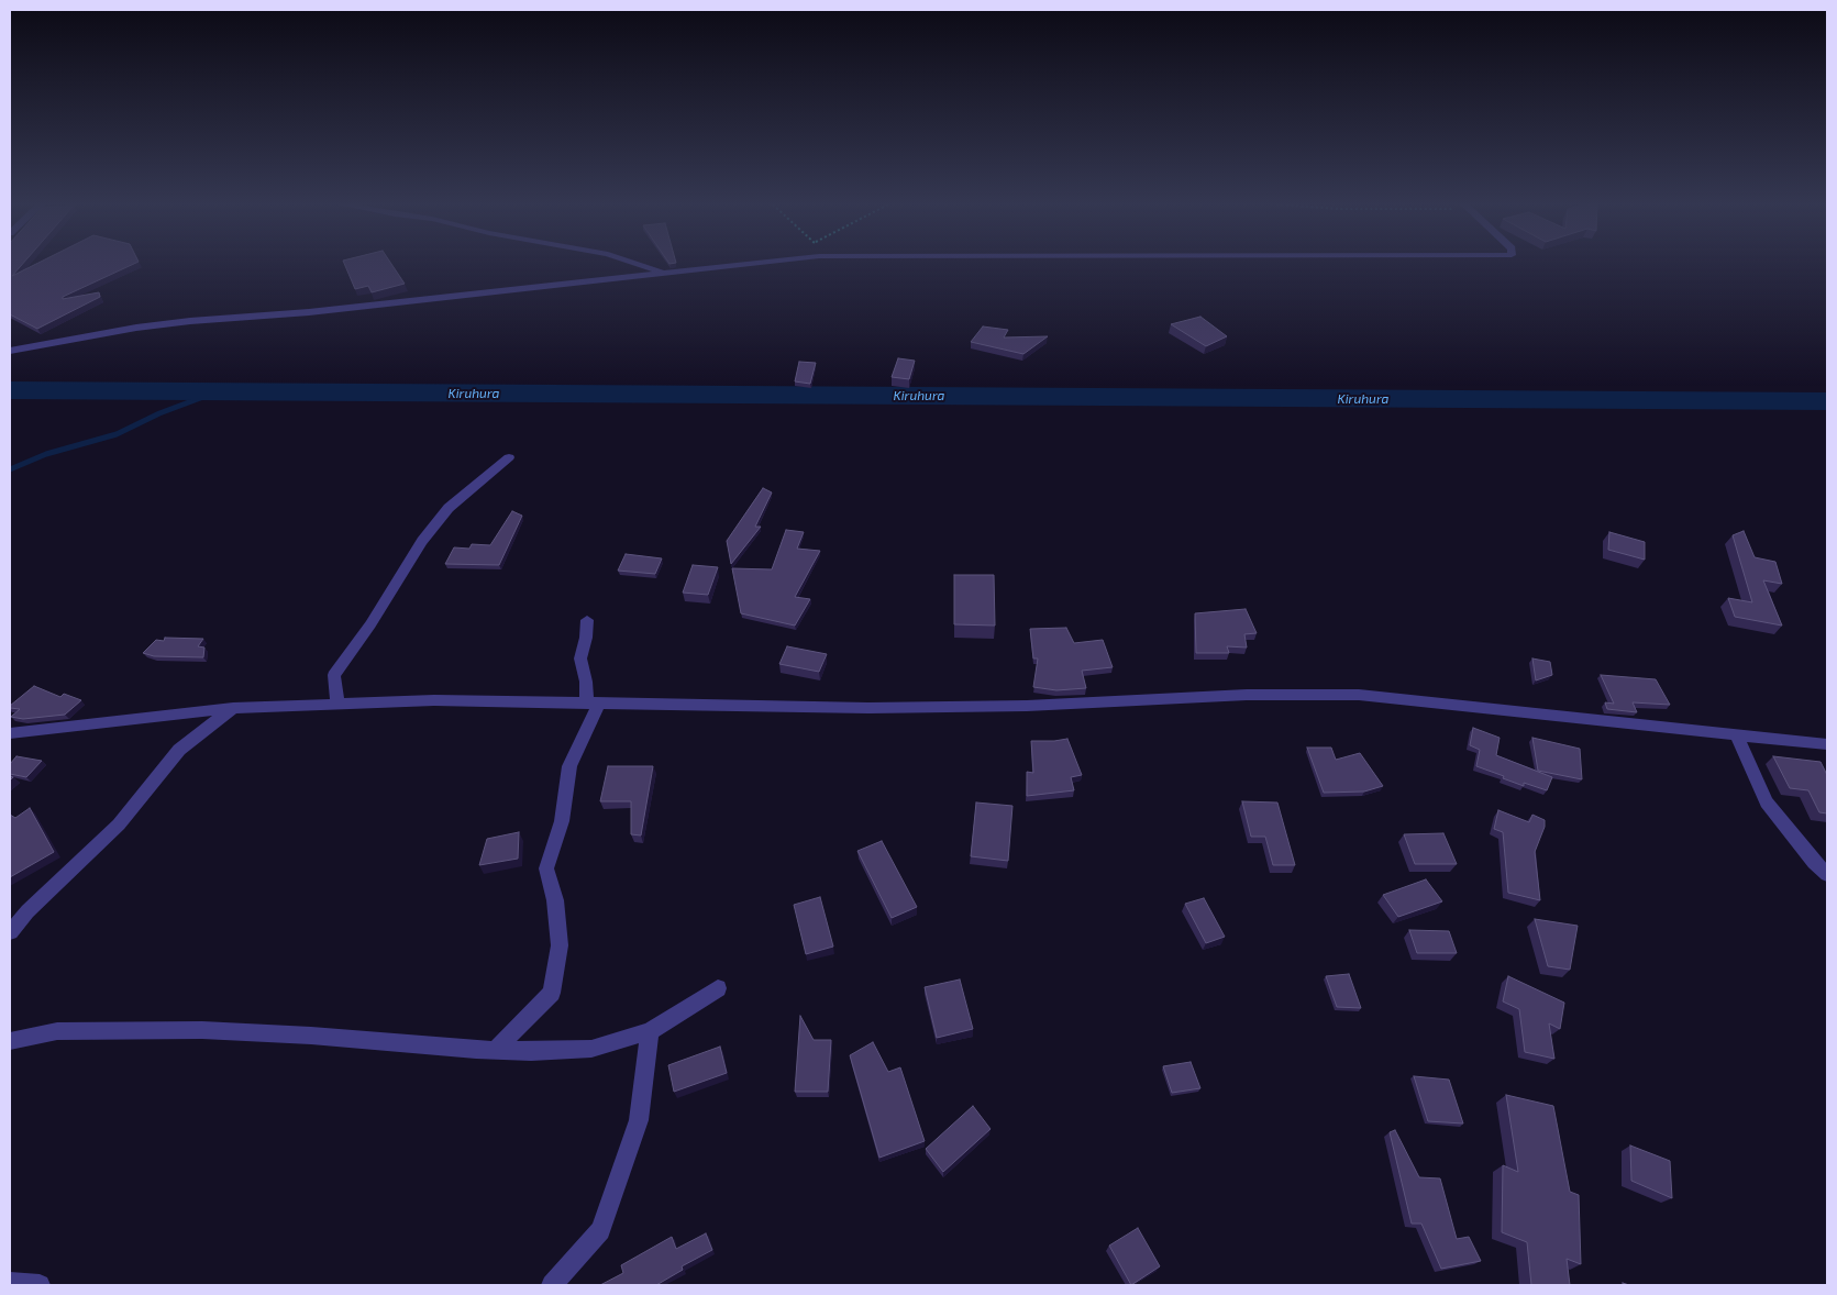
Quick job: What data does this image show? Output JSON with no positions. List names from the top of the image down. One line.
{"water":["Kiruhura"]}
